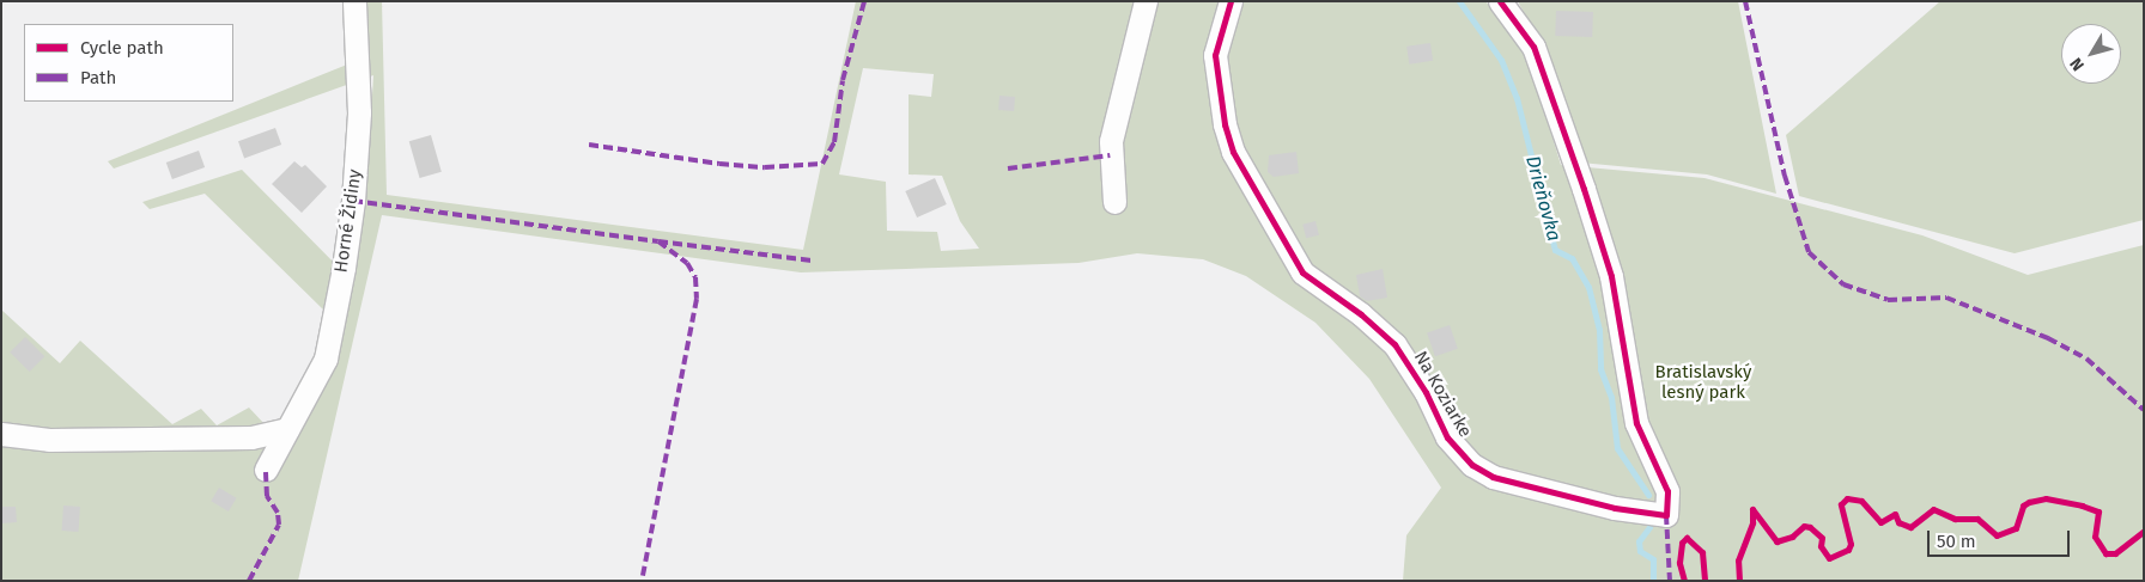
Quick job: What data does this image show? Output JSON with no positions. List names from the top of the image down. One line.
{"streets":{"street":["Horné Židiny","Na Koziarke"]},"water":["Drieňovka"],"parks":["Bratislavský lesný park"],"legend":["Cycle path","Path"],"scale_bar":"50 m","north":"bottom left"}
